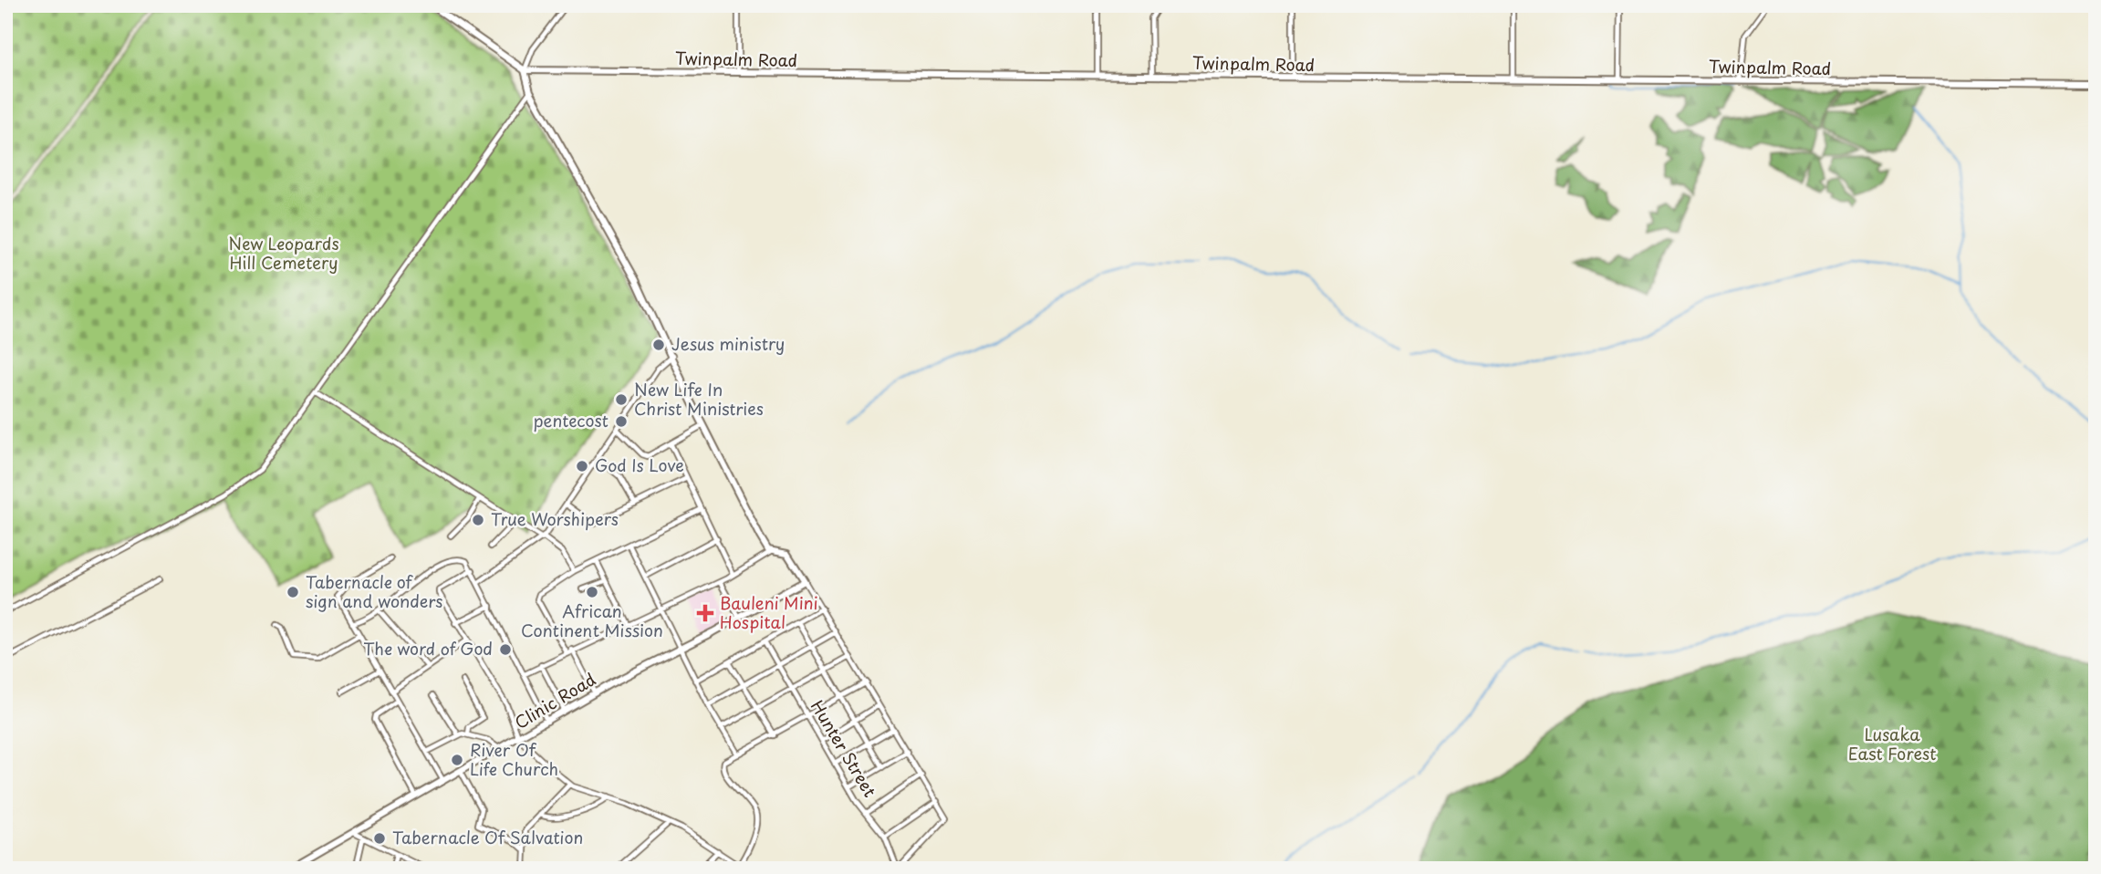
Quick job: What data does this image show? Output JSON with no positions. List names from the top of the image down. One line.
{"streets":{"main road":["Twinpalm Road","Clinic Road"],"street":["Hunter Street"]},"parks":["New Leopards Hill Cemetery","Lusaka East Forest"],"places":{"other":["Jesus ministry","New Life In Christ Ministries","pentecost","God Is Love","True Worshipers","Tabernacle of sign and wonders","African Continent Mission","The word of God","River Of Life Church","Tabernacle Of Salvation"],"health":["Bauleni Mini Hospital"]}}
